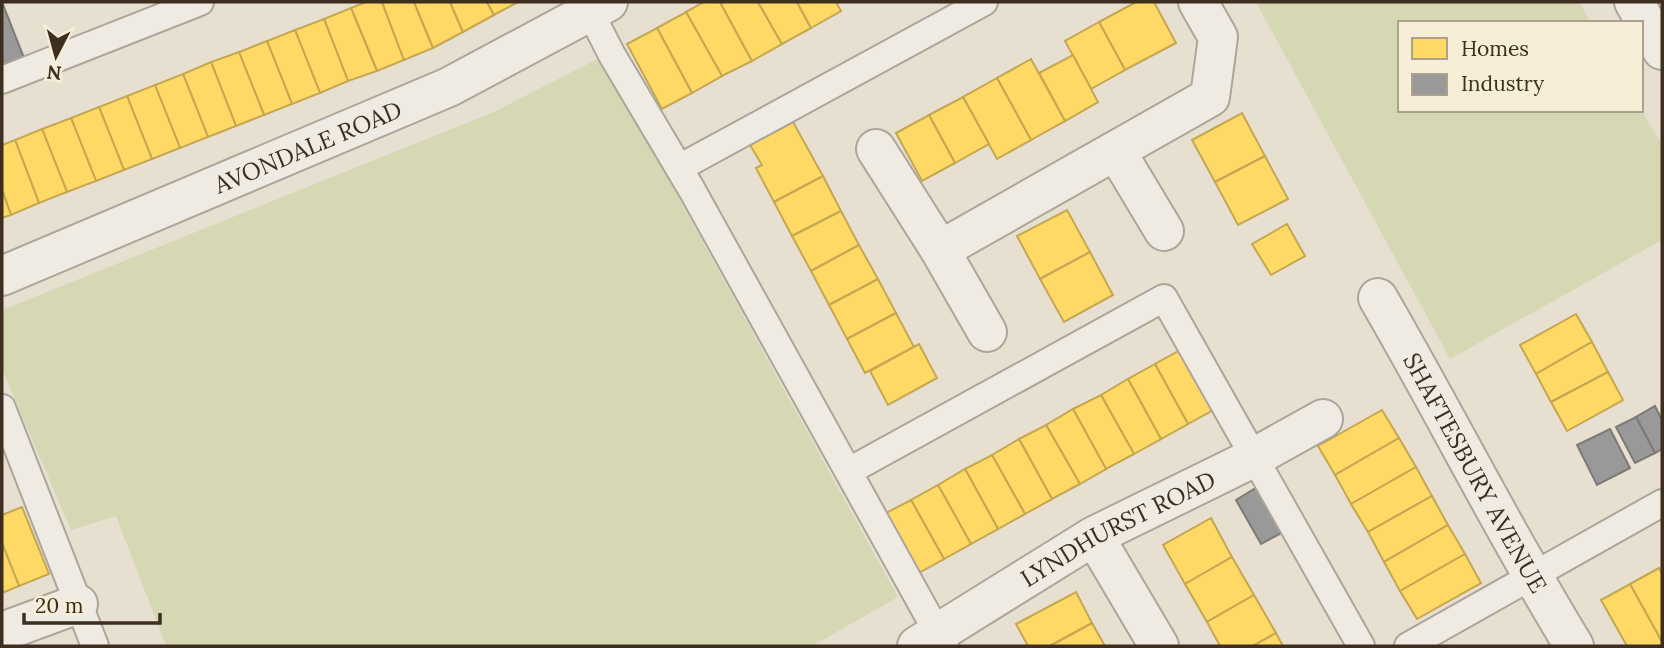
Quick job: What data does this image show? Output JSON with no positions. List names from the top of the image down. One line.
{"streets":{"street":["AVONDALE ROAD","SHAFTESBURY AVENUE","LYNDHURST ROAD"]},"legend":["Homes","Industry"],"scale_bar":"20 m","north":"bottom"}
